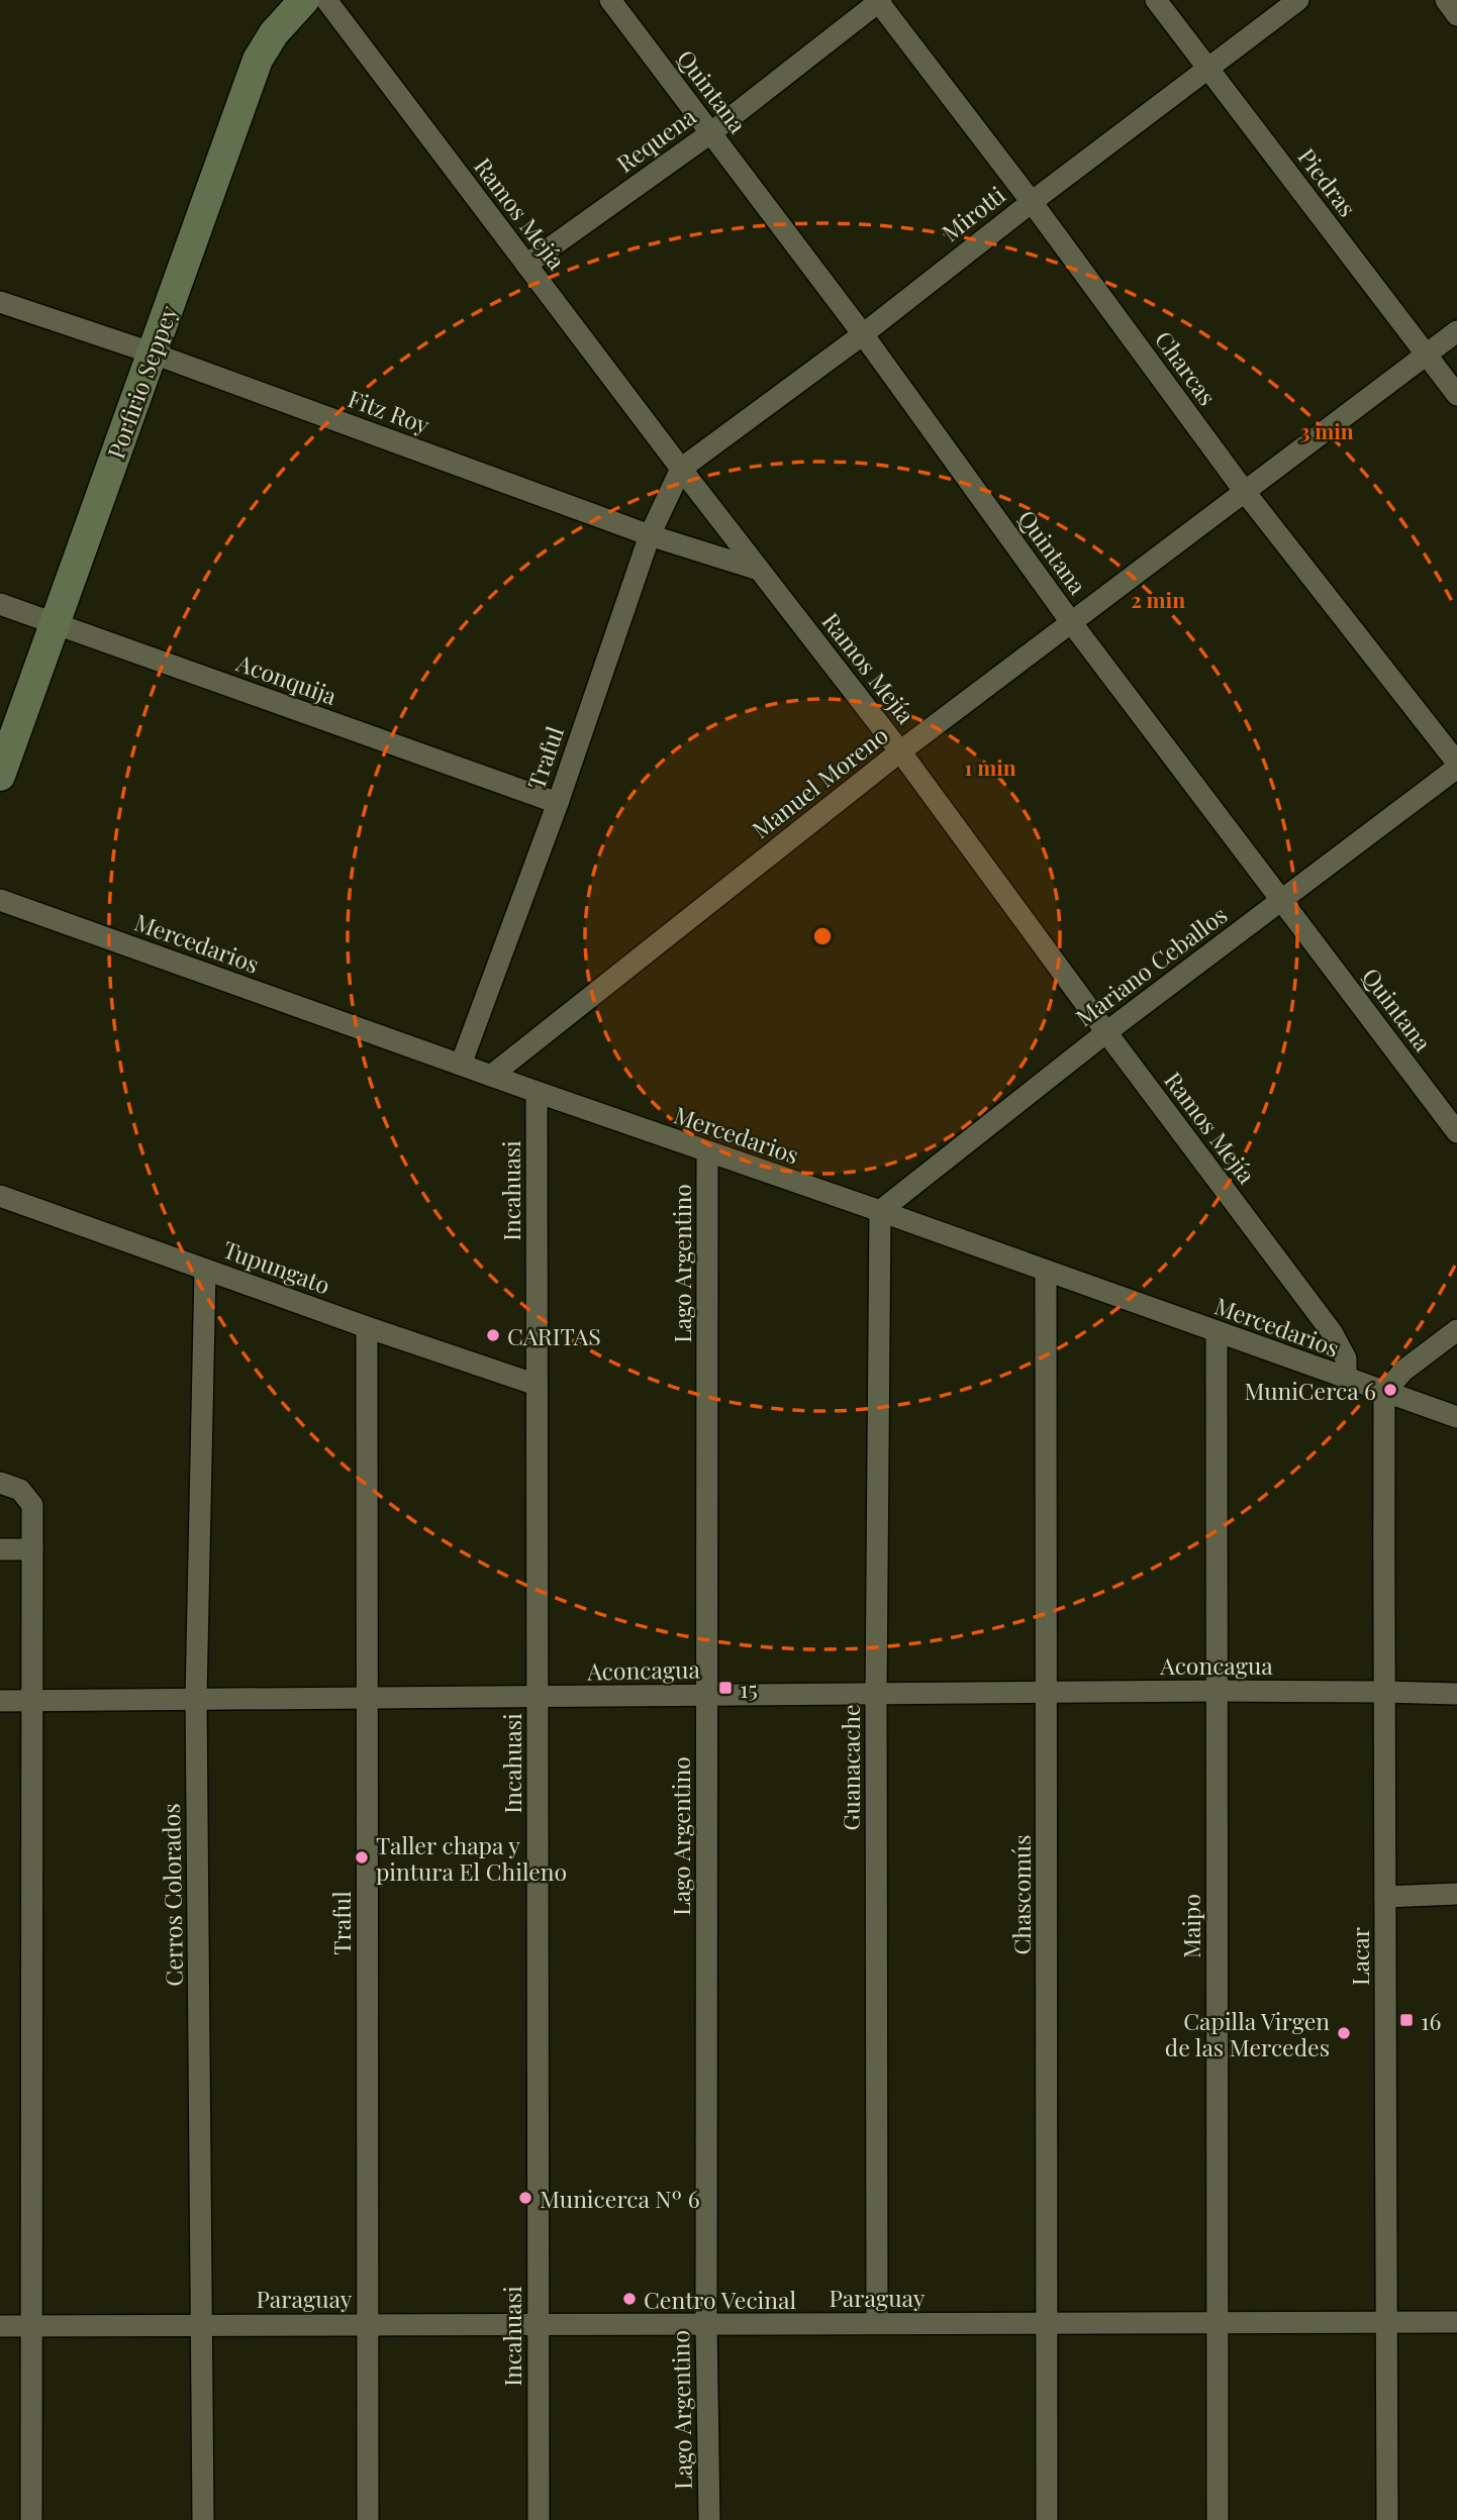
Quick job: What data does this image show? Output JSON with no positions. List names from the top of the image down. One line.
{"streets":{"main road":["Porfirio Seppey"],"street":["Quintana","Requena","Piedras","Ramos Mejía","Mirotti","Charcas","Fitz Roy","Aconquija","Traful","Manuel Moreno","Mercedarios","Mariano Ceballos","Incahuasi","Lago Argentino","Tupungato","Aconcagua","Guanacache","Cerros Colorados","Chascomús","Maipo","Lacar","Paraguay"]},"crossings":[["Quintana","Requena"],["Quintana","Mirotti"],["Quintana","Manuel Moreno"],["Quintana","Mariano Ceballos"],["Requena","Ramos Mejía"],["Requena","Charcas"],["Piedras","Mirotti"],["Piedras","Manuel Moreno"],["Ramos Mejía","Mirotti"],["Ramos Mejía","Fitz Roy"],["Ramos Mejía","Traful"],["Ramos Mejía","Manuel Moreno"],["Ramos Mejía","Mercedarios"],["Ramos Mejía","Mariano Ceballos"],["Mirotti","Charcas"],["Mirotti","Traful"],["Charcas","Manuel Moreno"],["Charcas","Mariano Ceballos"],["Porfirio Seppey","Fitz Roy"],["Porfirio Seppey","Aconquija"],["Fitz Roy","Traful"],["Aconquija","Traful"],["Traful","Mercedarios"],["Traful","Tupungato"],["Traful","Aconcagua"],["Traful","Paraguay"],["Manuel Moreno","Mercedarios"],["Mercedarios","Mariano Ceballos"],["Mercedarios","Incahuasi"],["Mercedarios","Lago Argentino"],["Mercedarios","Guanacache"],["Mercedarios","Chascomús"],["Mercedarios","Maipo"],["Mercedarios","Lacar"],["Mariano Ceballos","Guanacache"],["Incahuasi","Tupungato"],["Incahuasi","Aconcagua"],["Incahuasi","Paraguay"],["Lago Argentino","Aconcagua"],["Lago Argentino","Paraguay"],["Tupungato","Cerros Colorados"],["Aconcagua","Guanacache"],["Aconcagua","Cerros Colorados"],["Aconcagua","Chascomús"],["Aconcagua","Maipo"],["Aconcagua","Lacar"],["Guanacache","Paraguay"],["Cerros Colorados","Paraguay"],["Chascomús","Paraguay"],["Maipo","Paraguay"],["Lacar","Paraguay"]],"places":{"other":["CARITAS","MuniCerca 6","Taller chapa y pintura El Chileno","Capilla Virgen de las Mercedes","Municerca Nº 6","Centro Vecinal"],"transit":["15","16"]},"rings":["3 min","2 min","1 min"]}
